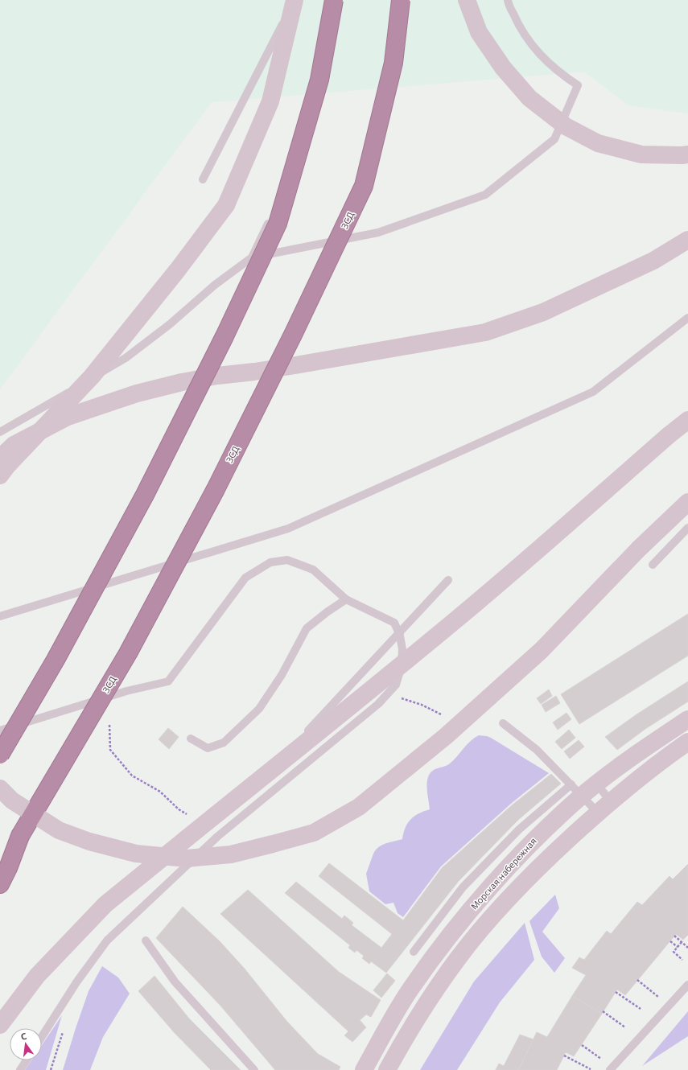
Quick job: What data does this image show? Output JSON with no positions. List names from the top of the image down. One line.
{"streets":{"highway":["ЗСД"],"main road":["Морская набережная"]},"north":"top"}
